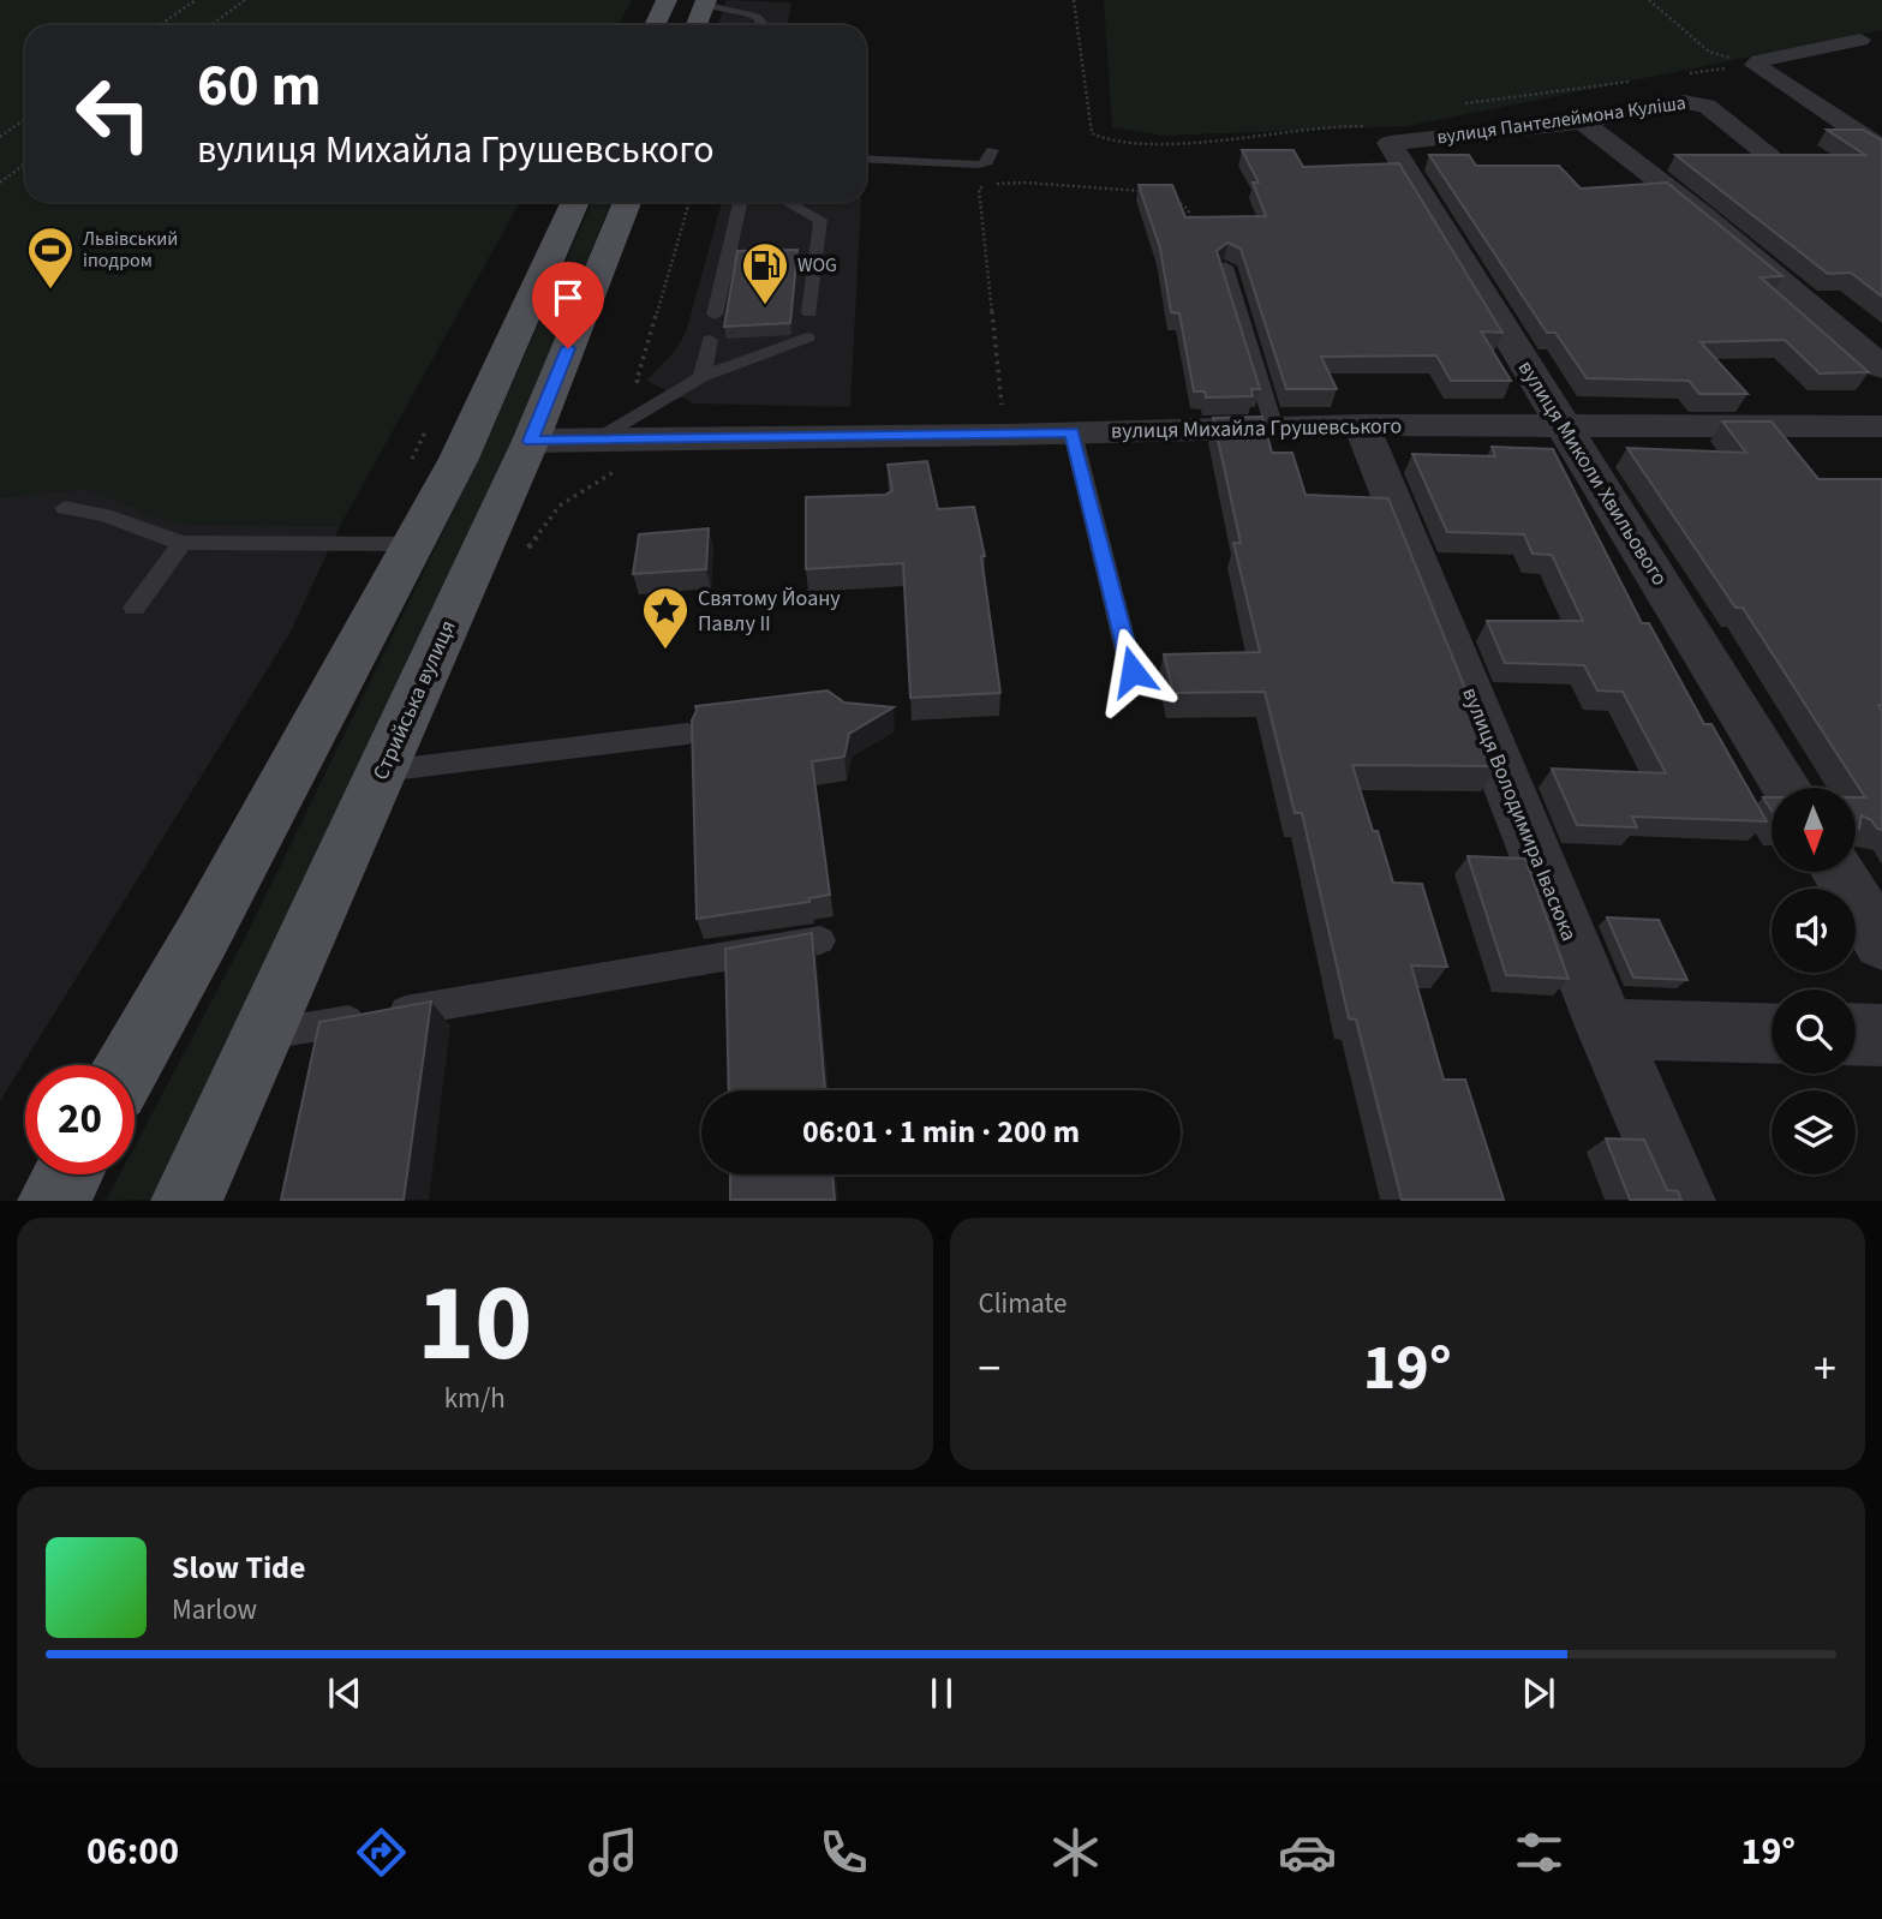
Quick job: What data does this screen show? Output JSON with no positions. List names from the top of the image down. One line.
{"streets":{"main road":["Стрийська вулиця"],"street":["вулиця Пантелеймона Куліша","вулиця Михайла Грушевського","вулиця Миколи Хвильового","вулиця Володимира Івасюка"]},"crossings":[["вулиця Пантелеймона Куліша","вулиця Миколи Хвильового"],["вулиця Михайла Грушевського","вулиця Миколи Хвильового"],["вулиця Михайла Грушевського","Стрийська вулиця"],["вулиця Михайла Грушевського","вулиця Володимира Івасюка"]],"places":{"sports":["Львівський іподром"],"fuel station":["WOG"],"place":["Святому Йоану Павлу ІІ"]},"north":"bottom","page":{"turn":["60 m","вулиця Михайла Грушевського"],"limit":"20","trip":"06:01 · 1 min · 200 m","tile":[["10","km/h"],"Climate"],"heat":["−","19°","+"],"song":["Slow Tide","Marlow"],"tabs":["06:00","19°"]}}
